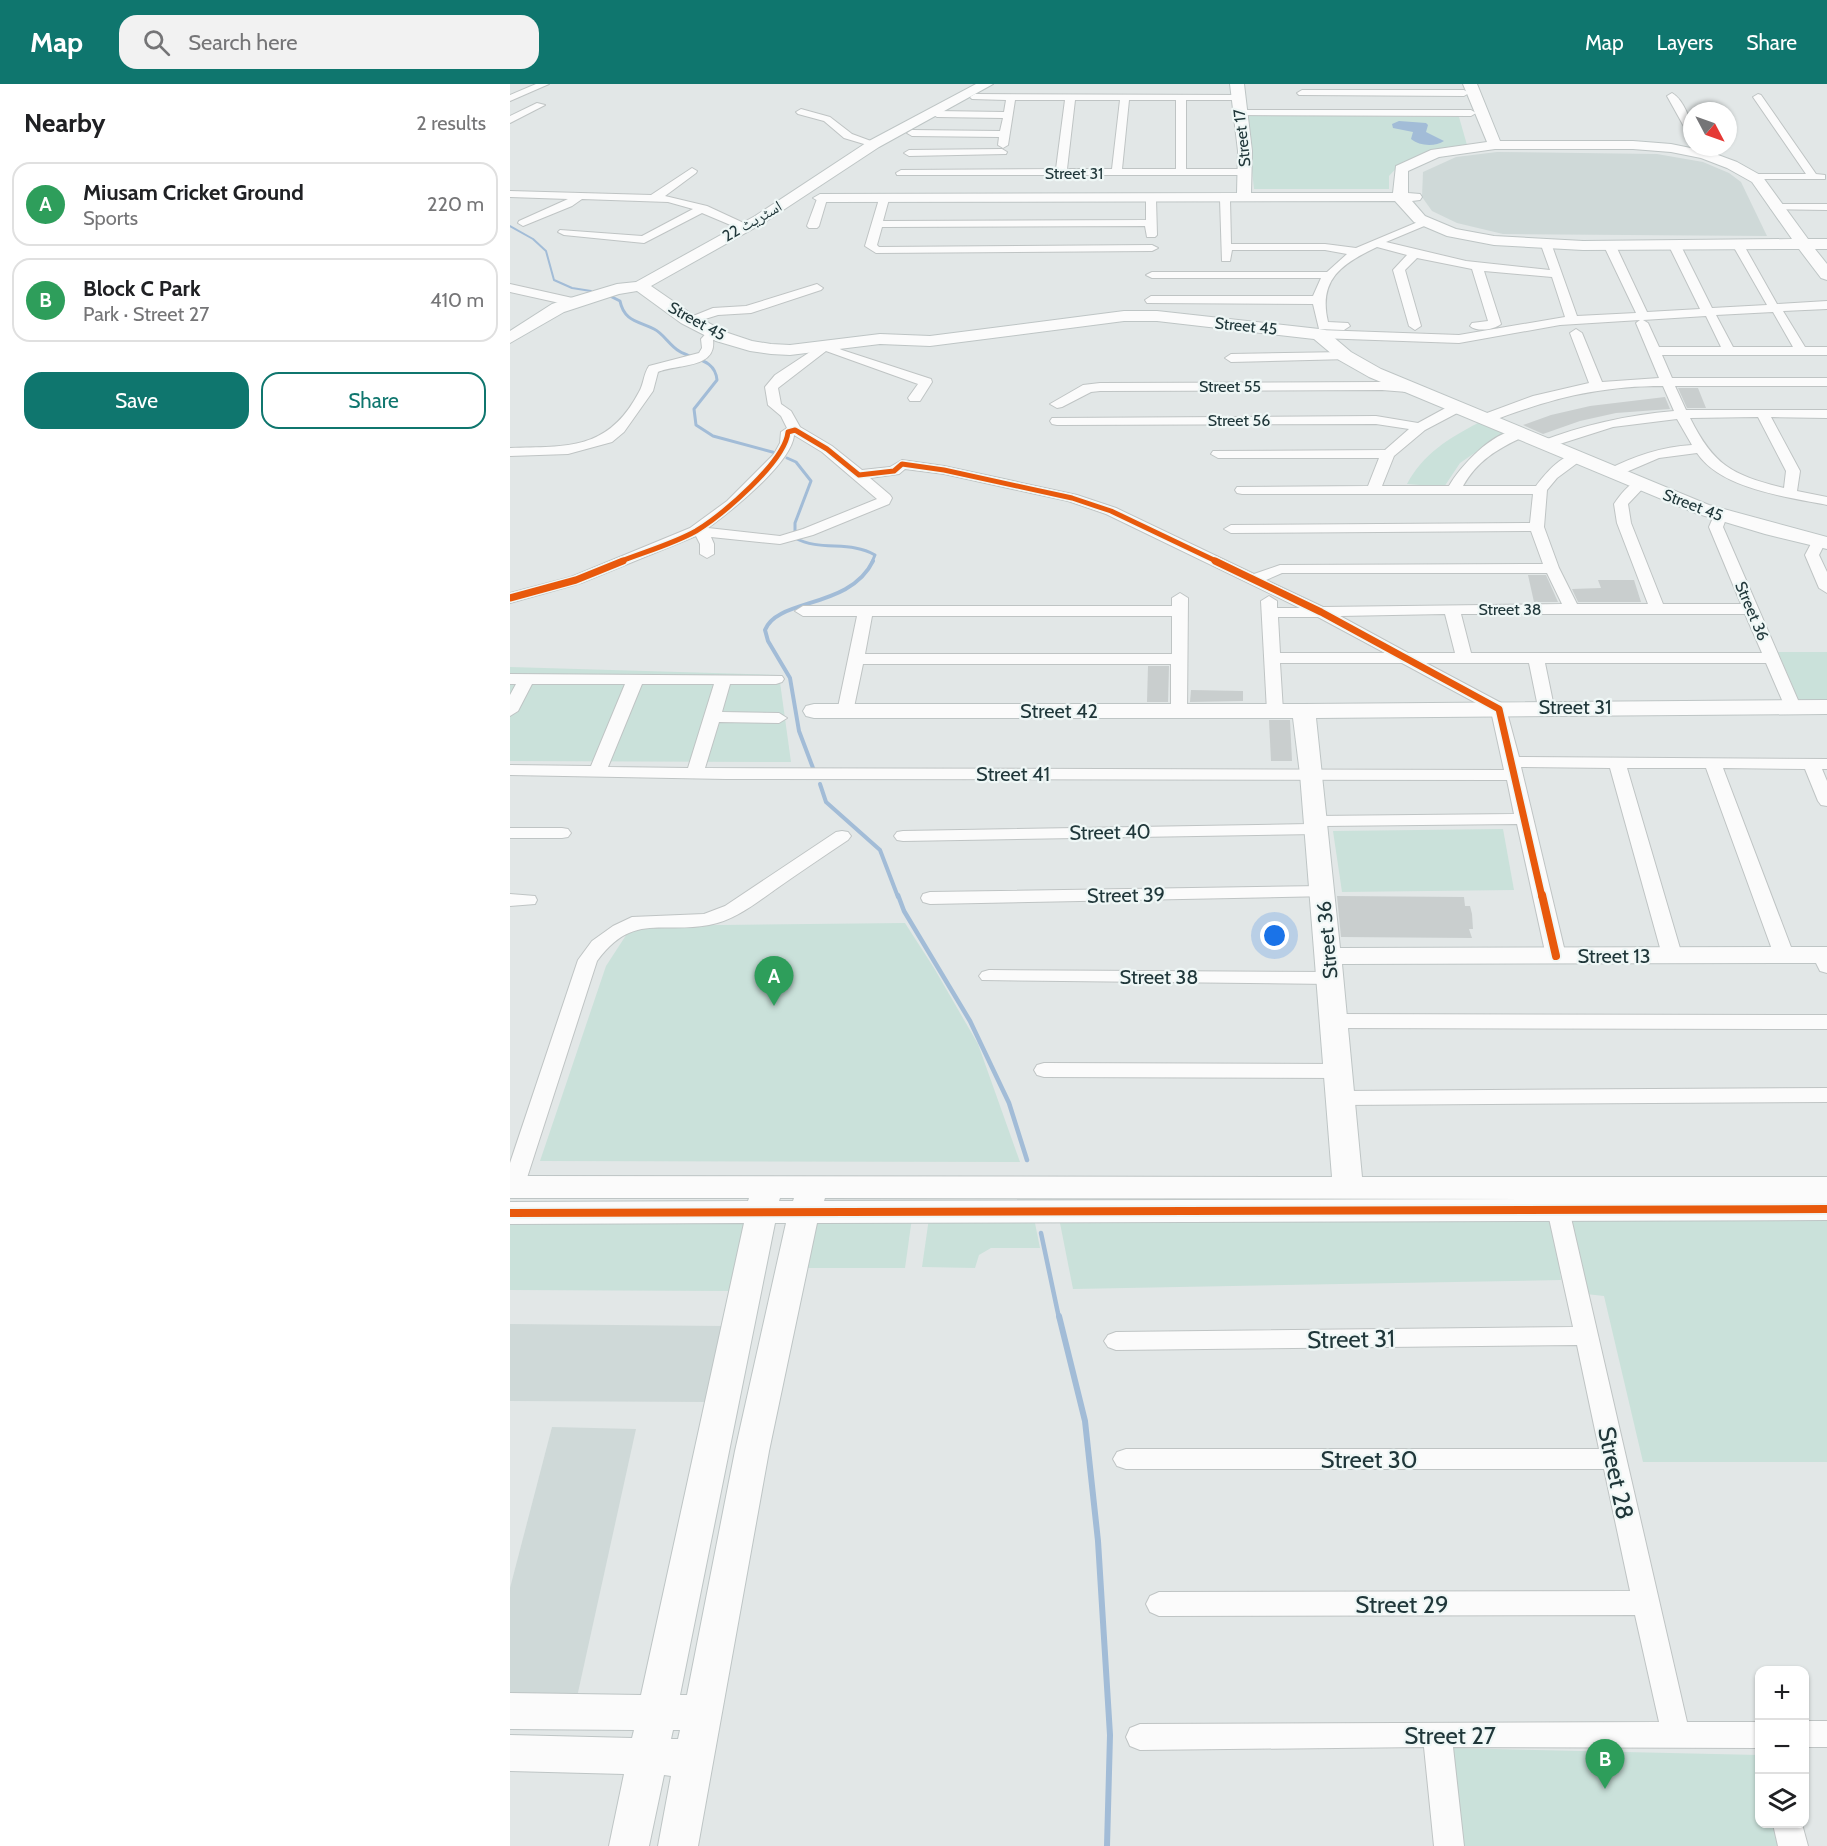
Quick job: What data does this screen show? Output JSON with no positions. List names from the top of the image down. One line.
{"streets":{"street":["Street 17","Street 31","اسٹریٹ 22","Street 45","Street 55","Street 56","Street 38","Street 36","Street 42","Street 41","Street 40","Street 39","Street 13","Street 30","Street 28","Street 29","Street 27"]},"crossings":[["Street 17","Street 31"],["Street 31","Street 36"],["Street 31","Street 42"],["Street 31","Street 28"],["اسٹریٹ 22","Street 45"],["Street 45","Street 55"],["Street 45","Street 36"],["Street 38","Street 36"],["Street 38","Street 13"],["Street 36","Street 42"],["Street 36","Street 41"],["Street 36","Street 40"],["Street 36","Street 39"],["Street 36","Street 13"],["Street 30","Street 28"],["Street 28","Street 29"],["Street 28","Street 27"]],"north":"bottom right","page":{"header":"Map","search":"Search here","nav":["Map","Layers","Share"],"heading":["Nearby","2 results"],"list":[{"mark":"A","name":"Miusam Cricket Ground","note":"Sports","value":"220 m"},{"mark":"B","name":"Block C Park","note":"Park · Street 27","value":"410 m"}],"buttons":["Save","Share"],"pins":["A","B"],"map_buttons":["+","−"]}}
